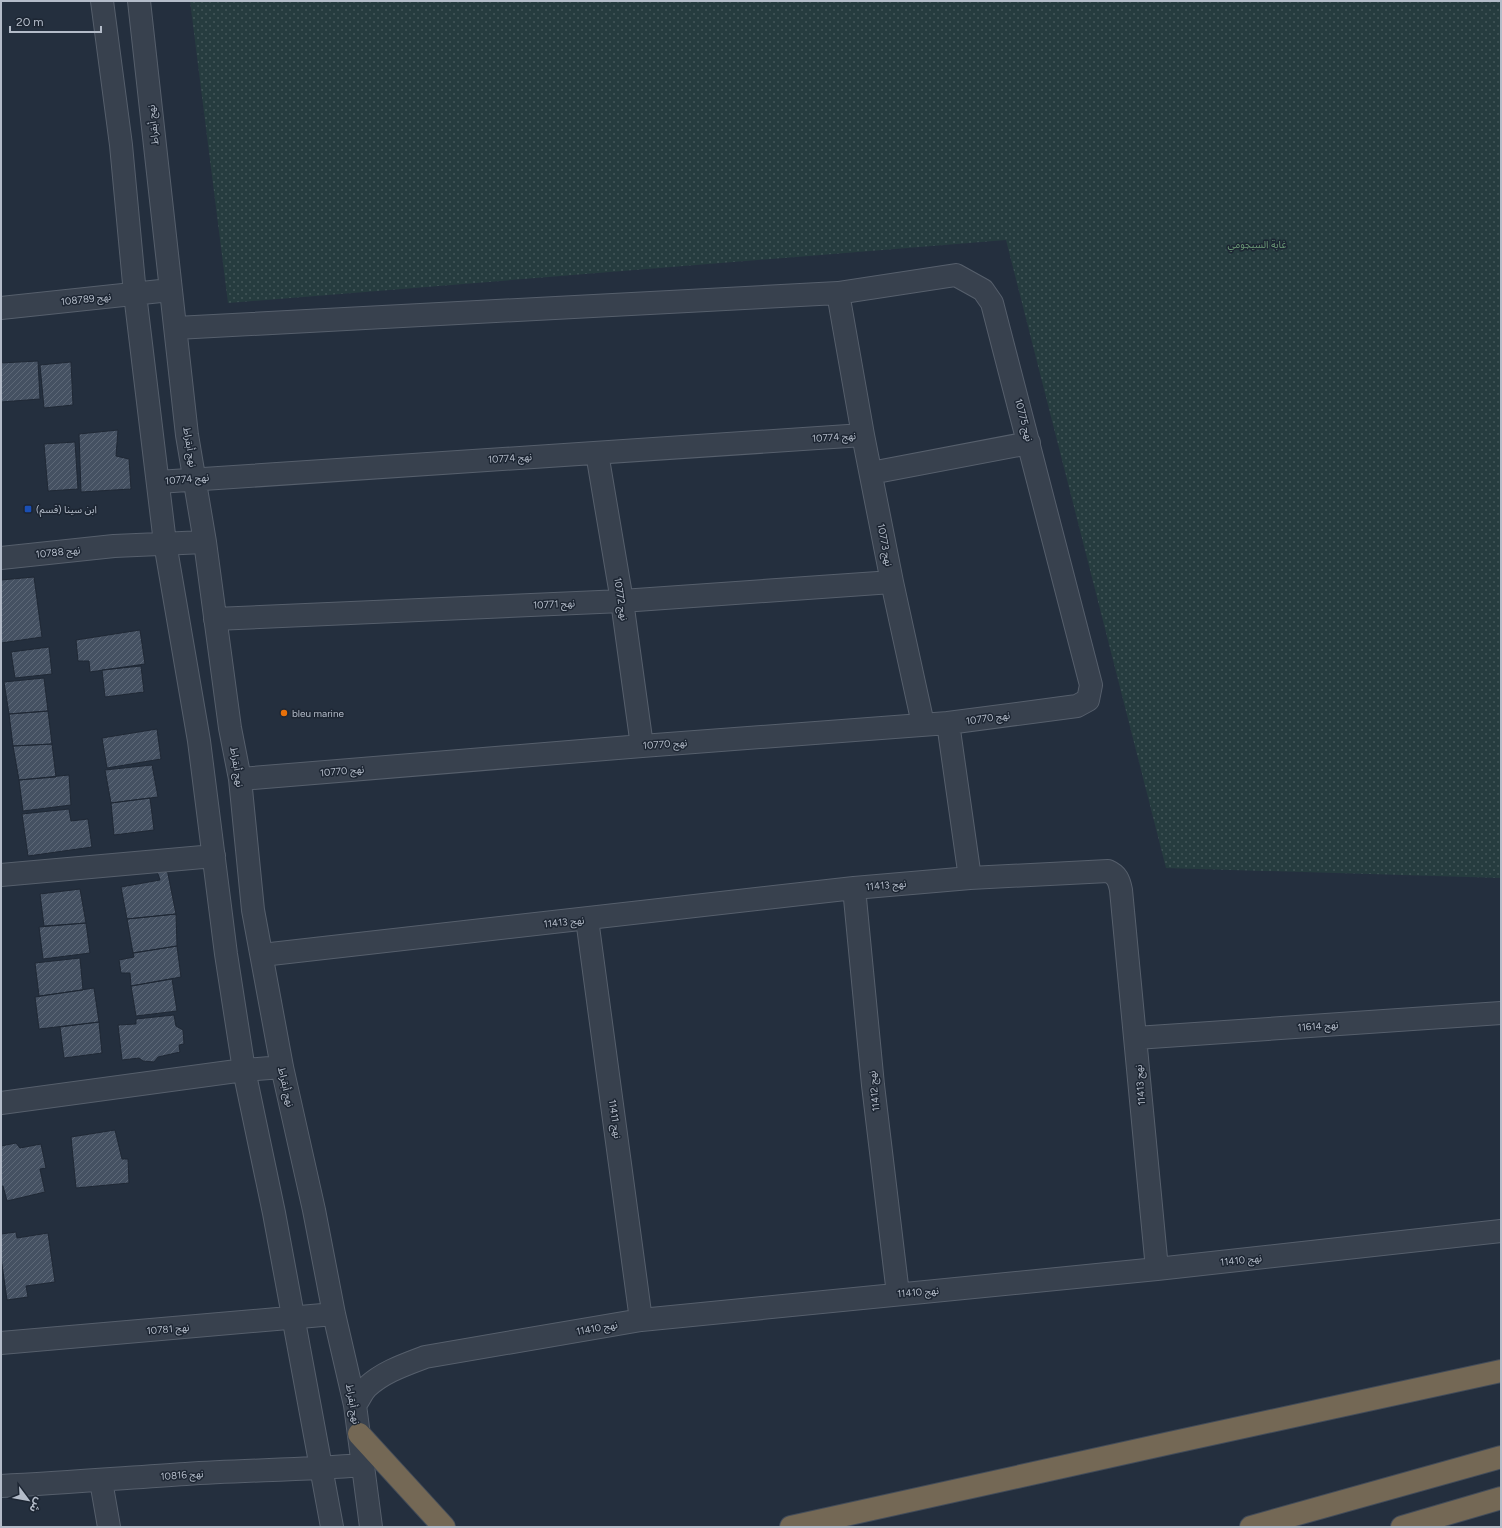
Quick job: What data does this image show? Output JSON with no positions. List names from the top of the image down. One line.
{"streets":{"street":["نهج أبقراط","نهج 108789","نهج 10775","نهج 10774","نهج 10773","نهج 10788","نهج 10772","نهج 10771","نهج 10770","نهج 11413","نهج 11614","نهج 11412","نهج 11411","نهج 11410","نهج 10781","نهج 10816"]},"crossings":[["نهج أبقراط","نهج 108789"],["نهج أبقراط","نهج 10775"],["نهج أبقراط","نهج 10774"],["نهج أبقراط","نهج 10788"],["نهج أبقراط","نهج 10771"],["نهج أبقراط","نهج 10770"],["نهج أبقراط","نهج 11413"],["نهج أبقراط","نهج 11410"],["نهج أبقراط","نهج 10781"],["نهج أبقراط","نهج 10816"],["نهج 10775","نهج 10773"],["نهج 10775","نهج 10770"],["نهج 10774","نهج 10773"],["نهج 10774","نهج 10772"],["نهج 10773","نهج 10771"],["نهج 10773","نهج 10770"],["نهج 10772","نهج 10771"],["نهج 10772","نهج 10770"],["نهج 11413","نهج 11614"],["نهج 11413","نهج 11412"],["نهج 11413","نهج 11411"],["نهج 11413","نهج 11410"],["نهج 11412","نهج 11410"],["نهج 11411","نهج 11410"]],"parks":["غابة السيجومي"],"places":{"transit":["(ابن سينا (قسم"],"other":["bleu marine"]},"scale_bar":"20 m","north":"bottom right"}
